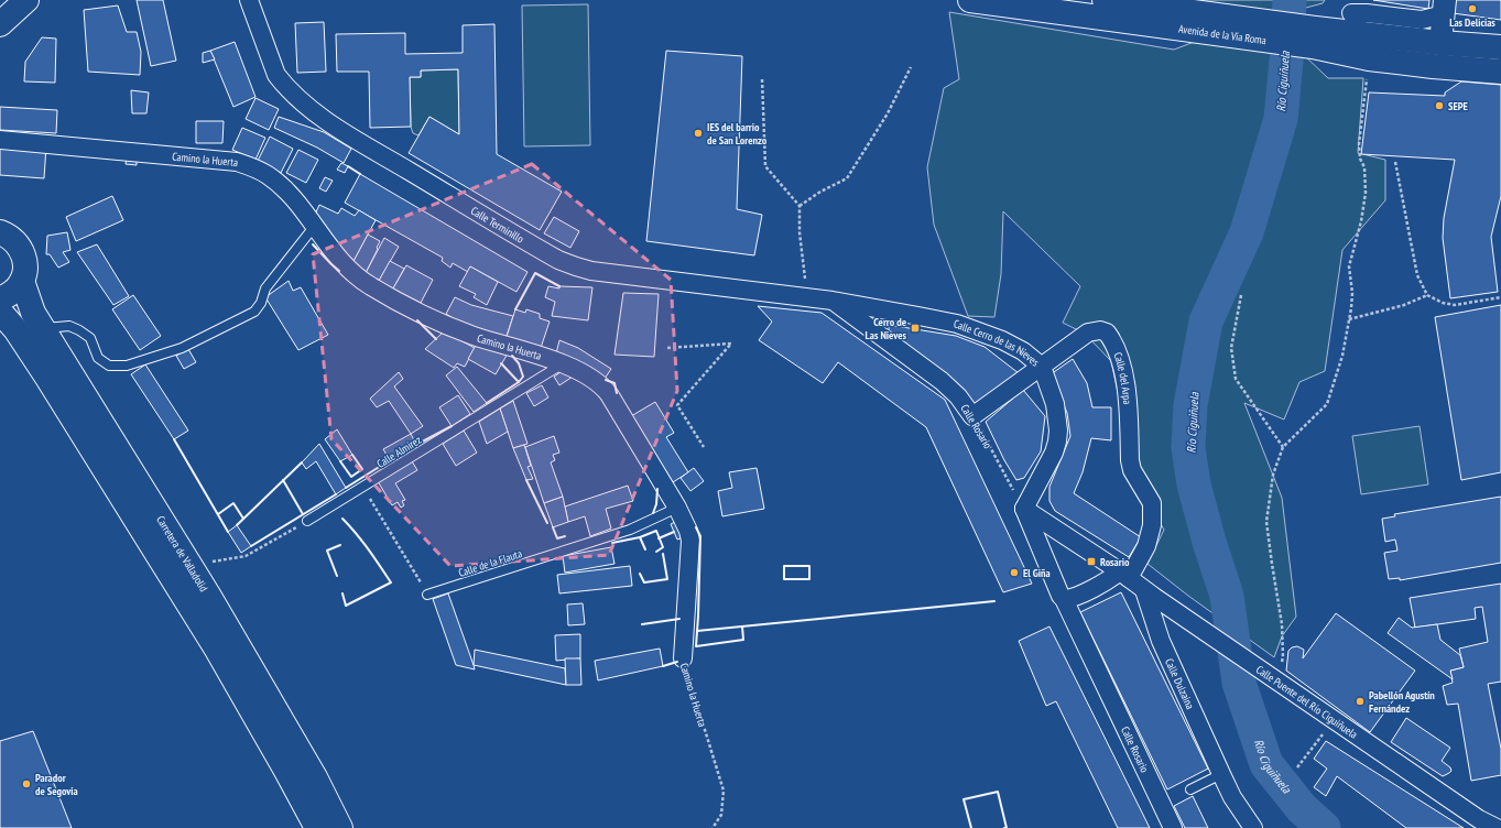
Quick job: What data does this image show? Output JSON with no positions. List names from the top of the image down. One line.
{"streets":{"main road":["Avenida de la Vía Roma","Carretera de Valladolid"],"street":["Camino la Huerta","Calle Terminillo","Calle Cerro de las Nieves","Calle del Arpa","Calle Rosario","Calle Dulzaina","Calle Puente del Río Ciguiñuela"],"lane":["Calle Almirez","Calle de la Flauta"]},"crossings":[["Camino la Huerta","Calle Almirez"],["Camino la Huerta","Calle de la Flauta"],["Calle Terminillo","Calle Cerro de las Nieves"],["Calle Terminillo","Calle Rosario"],["Calle Cerro de las Nieves","Calle del Arpa"],["Calle Cerro de las Nieves","Calle Rosario"],["Calle del Arpa","Calle Rosario"],["Calle del Arpa","Calle Puente del Río Ciguiñuela"],["Calle Dulzaina","Calle Puente del Río Ciguiñuela"]],"water":["Río Ciguiñuela"],"places":{"other":["Las Delicias","SEPE","IES del barrio de San Lorenzo","El Giña","Pabellón Agustín Fernández","Parador de Segovia"],"transit":["Cerro de Las Nieves","Rosario"]}}
